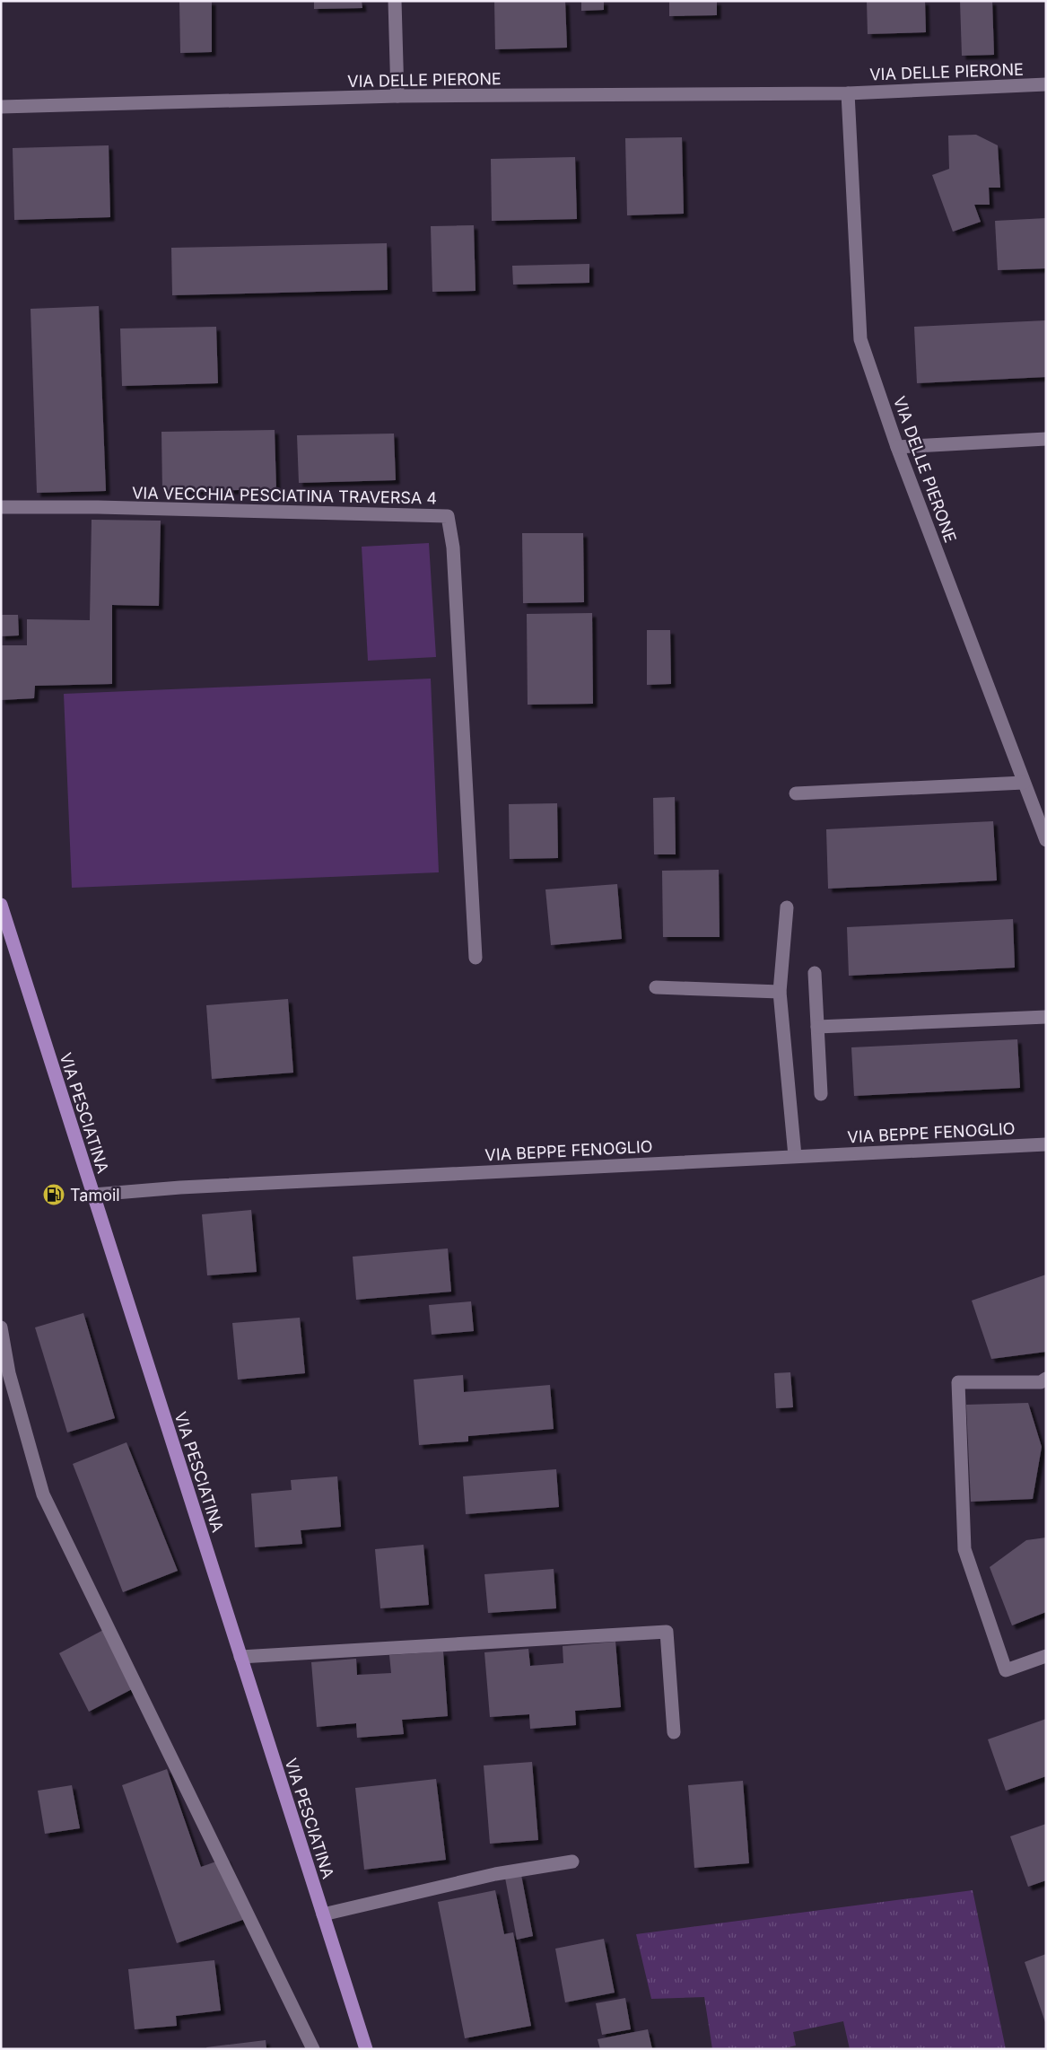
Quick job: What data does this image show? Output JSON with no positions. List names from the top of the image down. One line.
{"streets":{"main road":["VIA PESCIATINA"],"street":["VIA DELLE PIERONE","VIA VECCHIA PESCIATINA TRAVERSA 4","VIA BEPPE FENOGLIO"]},"crossings":[["VIA PESCIATINA","VIA BEPPE FENOGLIO"]],"places":{"fuel station":["Tamoil"]}}
